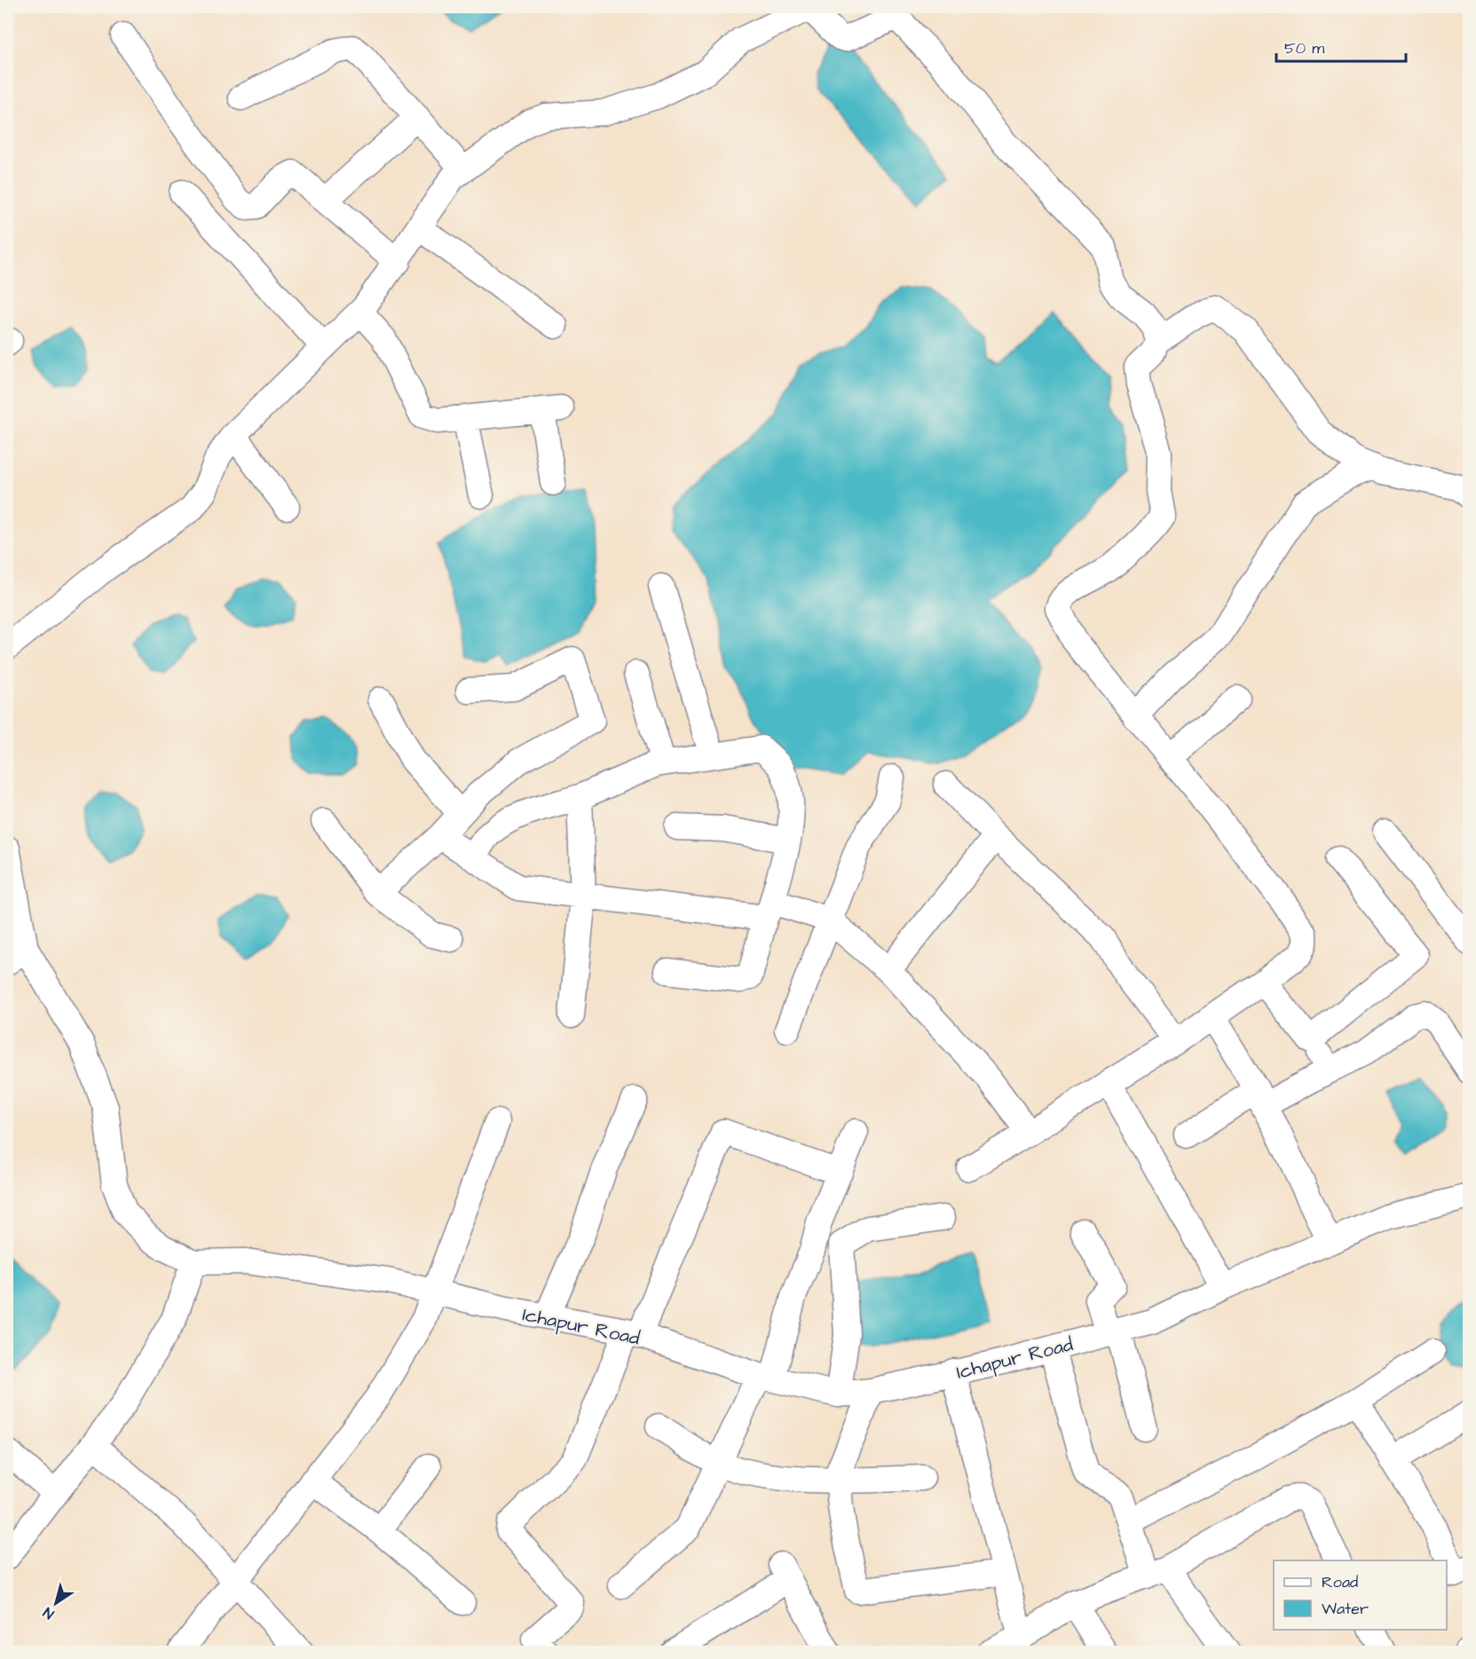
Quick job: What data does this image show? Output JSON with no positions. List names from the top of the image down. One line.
{"streets":{"street":["Ichapur Road"]},"legend":["Road","Water"],"scale_bar":"50 m","north":"bottom left"}
